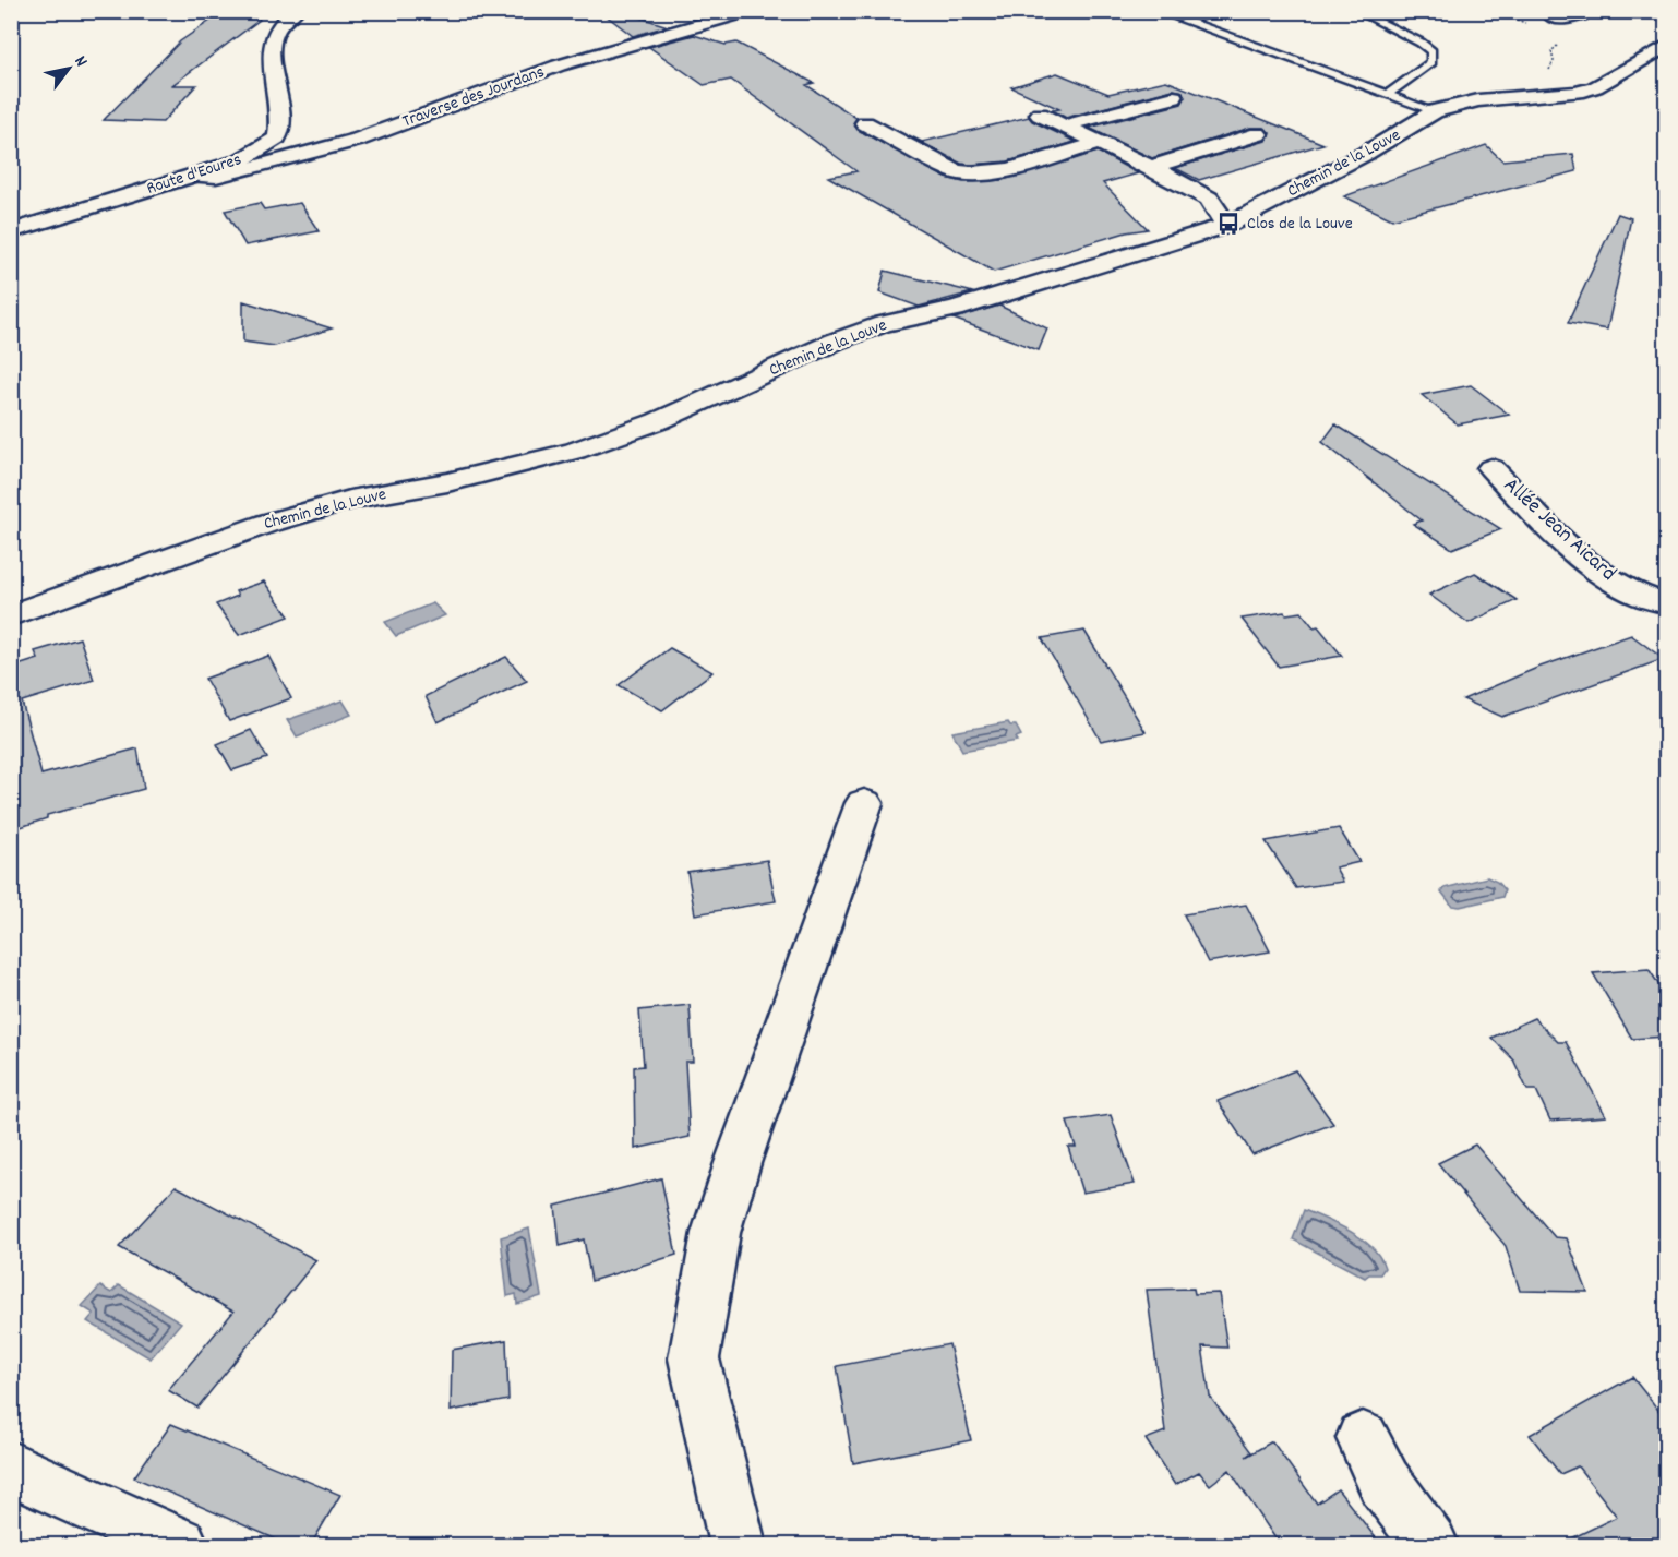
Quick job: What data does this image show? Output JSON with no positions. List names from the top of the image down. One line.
{"streets":{"street":["Traverse des Jourdans","Chemin de la Louve","Route d'Eoures","Allée Jean Aicard"]},"crossings":[["Traverse des Jourdans","Route d'Eoures"]],"places":{"bus stop":["Clos de la Louve"]},"north":"top right"}
